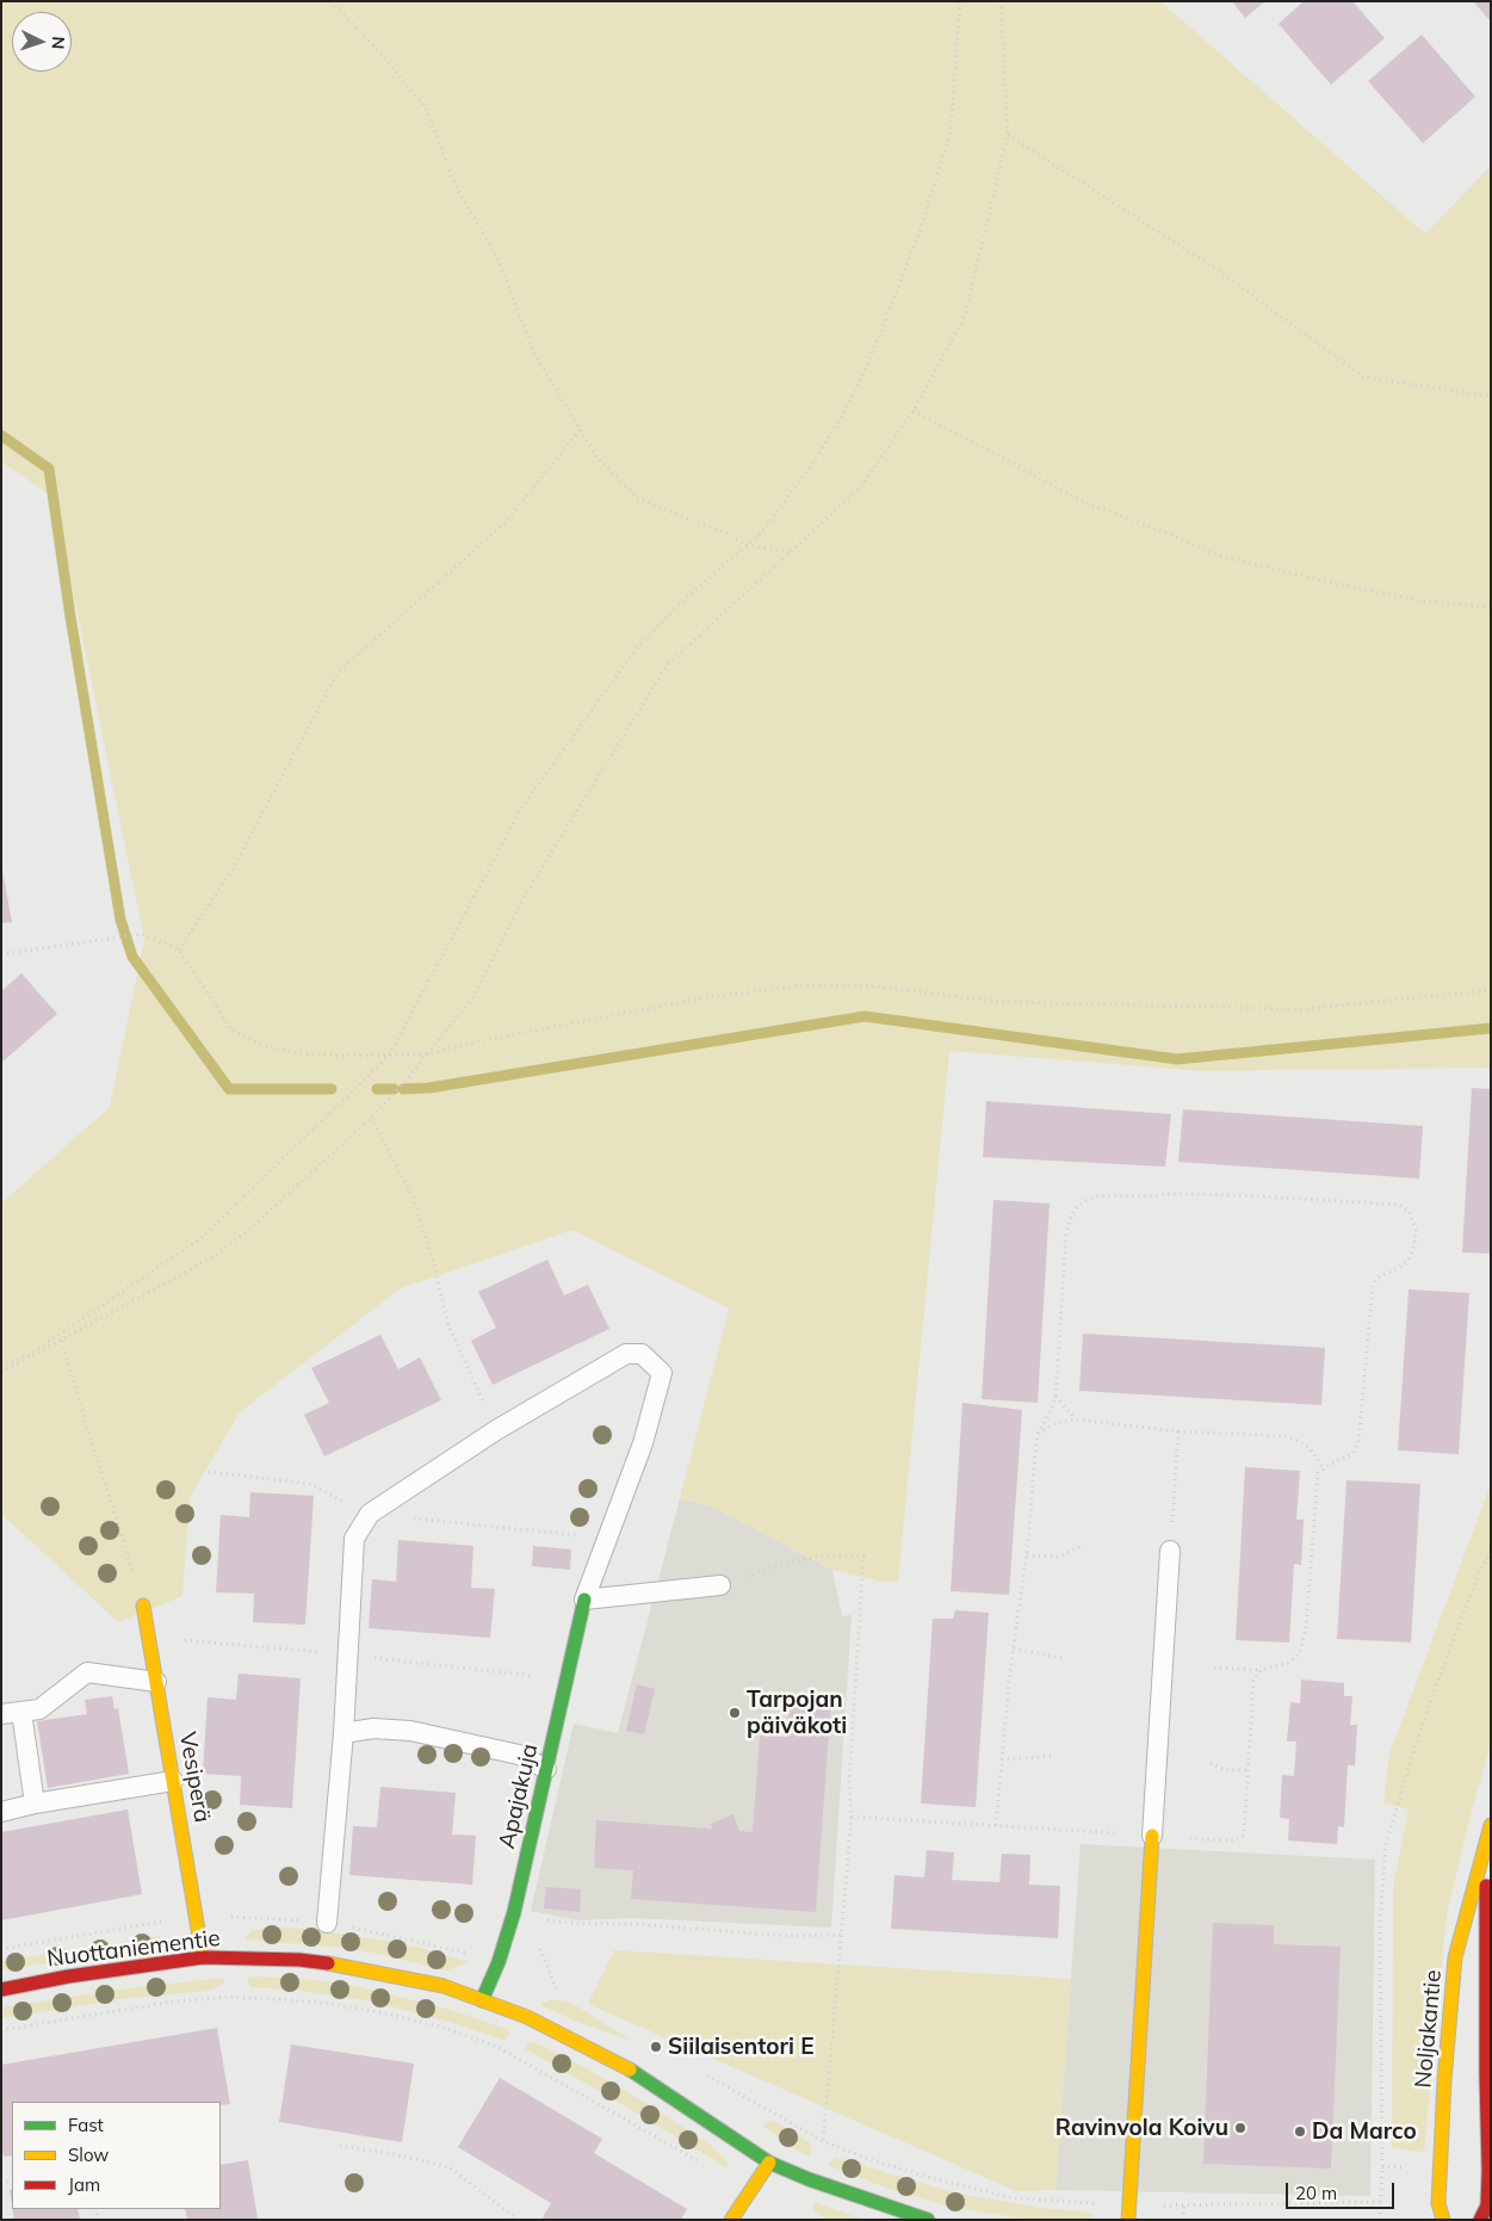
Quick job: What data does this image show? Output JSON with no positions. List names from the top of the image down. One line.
{"streets":{"street":["Vesiperä","Apajakuja","Nuottaniementie","Noljakantie"]},"crossings":[["Vesiperä","Nuottaniementie"],["Apajakuja","Nuottaniementie"]],"places":["Tarpojan päiväkoti","Siilaisentori E","Ravinvola Koivu","Da Marco"],"legend":["Fast","Slow","Jam"],"scale_bar":"20 m","north":"right"}
